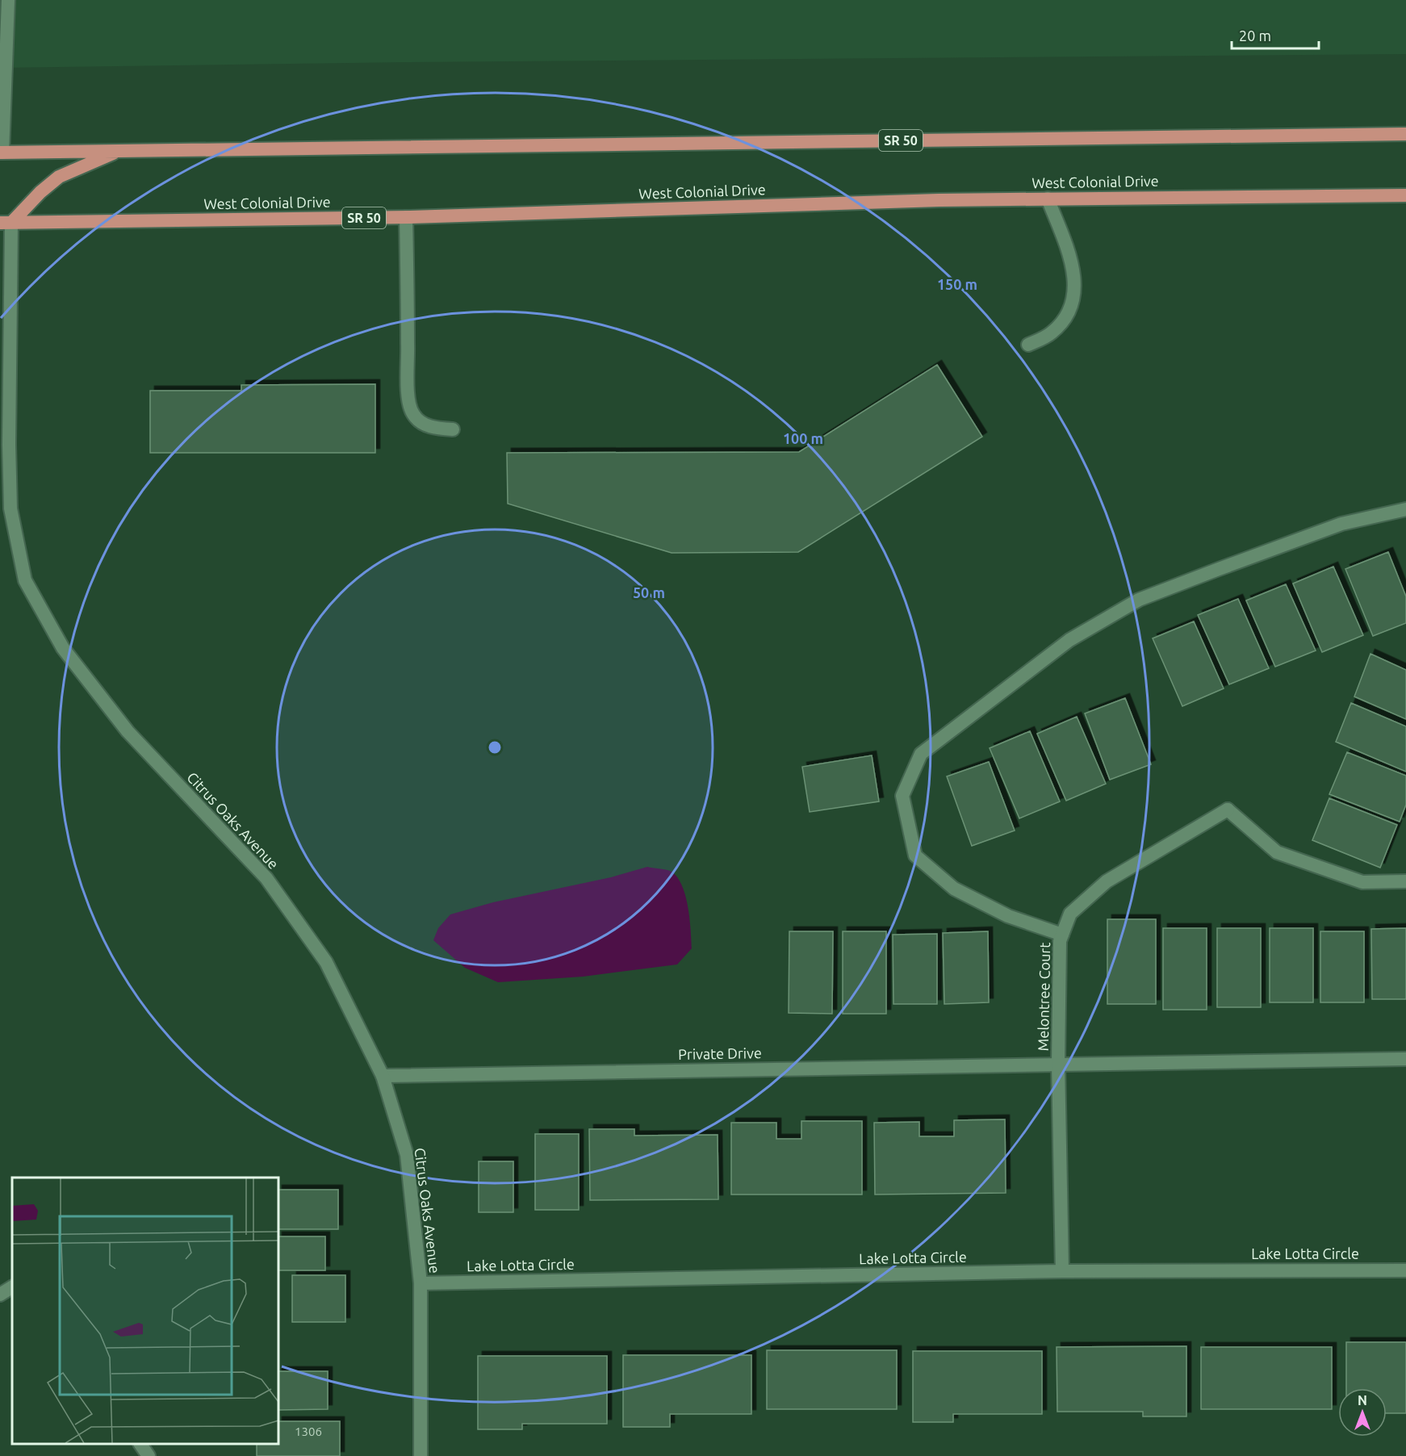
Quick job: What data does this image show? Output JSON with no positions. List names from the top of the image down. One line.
{"streets":{"highway":["SR 50","West Colonial Drive"],"street":["Citrus Oaks Avenue","Melontree Court","Private Drive","Lake Lotta Circle"]},"crossings":[["West Colonial Drive","Citrus Oaks Avenue"],["Citrus Oaks Avenue","Private Drive"],["Citrus Oaks Avenue","Lake Lotta Circle"],["Melontree Court","Private Drive"],["Melontree Court","Lake Lotta Circle"]],"house_numbers":["1306"],"scale_bar":"20 m","north":"top","rings":["150 m","100 m","50 m"]}
